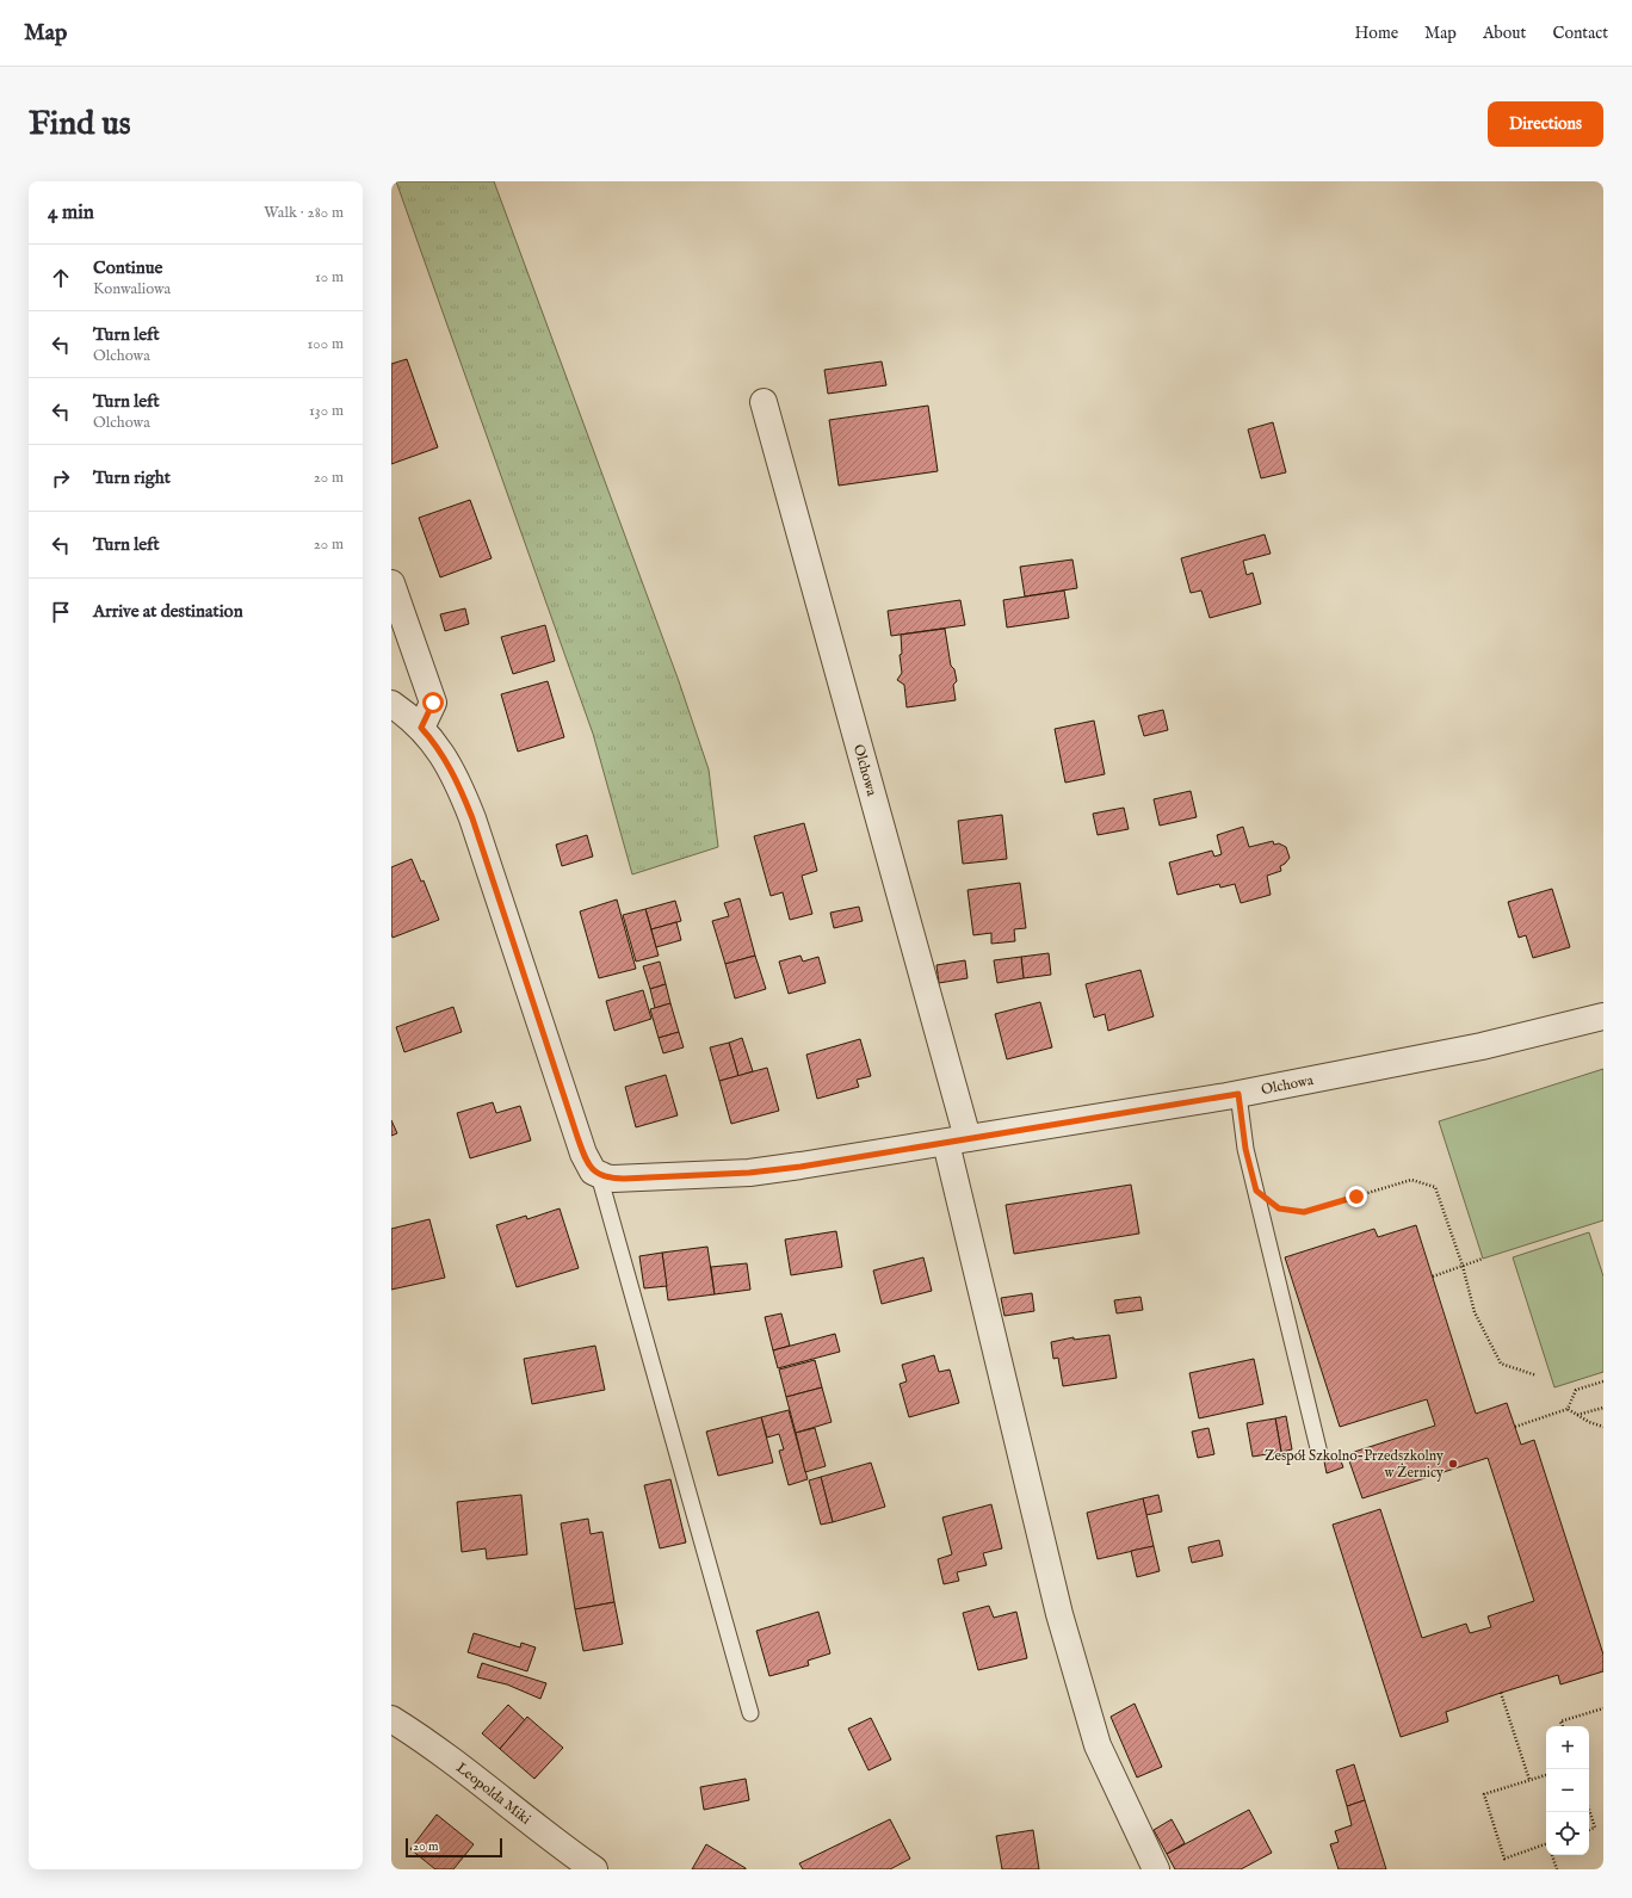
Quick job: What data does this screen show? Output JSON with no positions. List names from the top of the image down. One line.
{"streets":{"street":["Olchowa","Leopolda Miki"]},"places":["Zespół Szkolno-Przedszkolny w Żernicy"],"scale_bar":"20 m","page":{"header":"Map","nav":["Home","Map","About","Contact"],"buttons":"Directions","title":"Find us","heading":["4 min","Walk · 280 m"],"list":[["Continue","Konwaliowa","10 m"],["Turn left","Olchowa","100 m"],["Turn left","Olchowa","130 m"],["Turn right","20 m"],["Turn left","20 m"],"Arrive at destination"],"map_buttons":["+","−"],"scale":"20 m"}}
